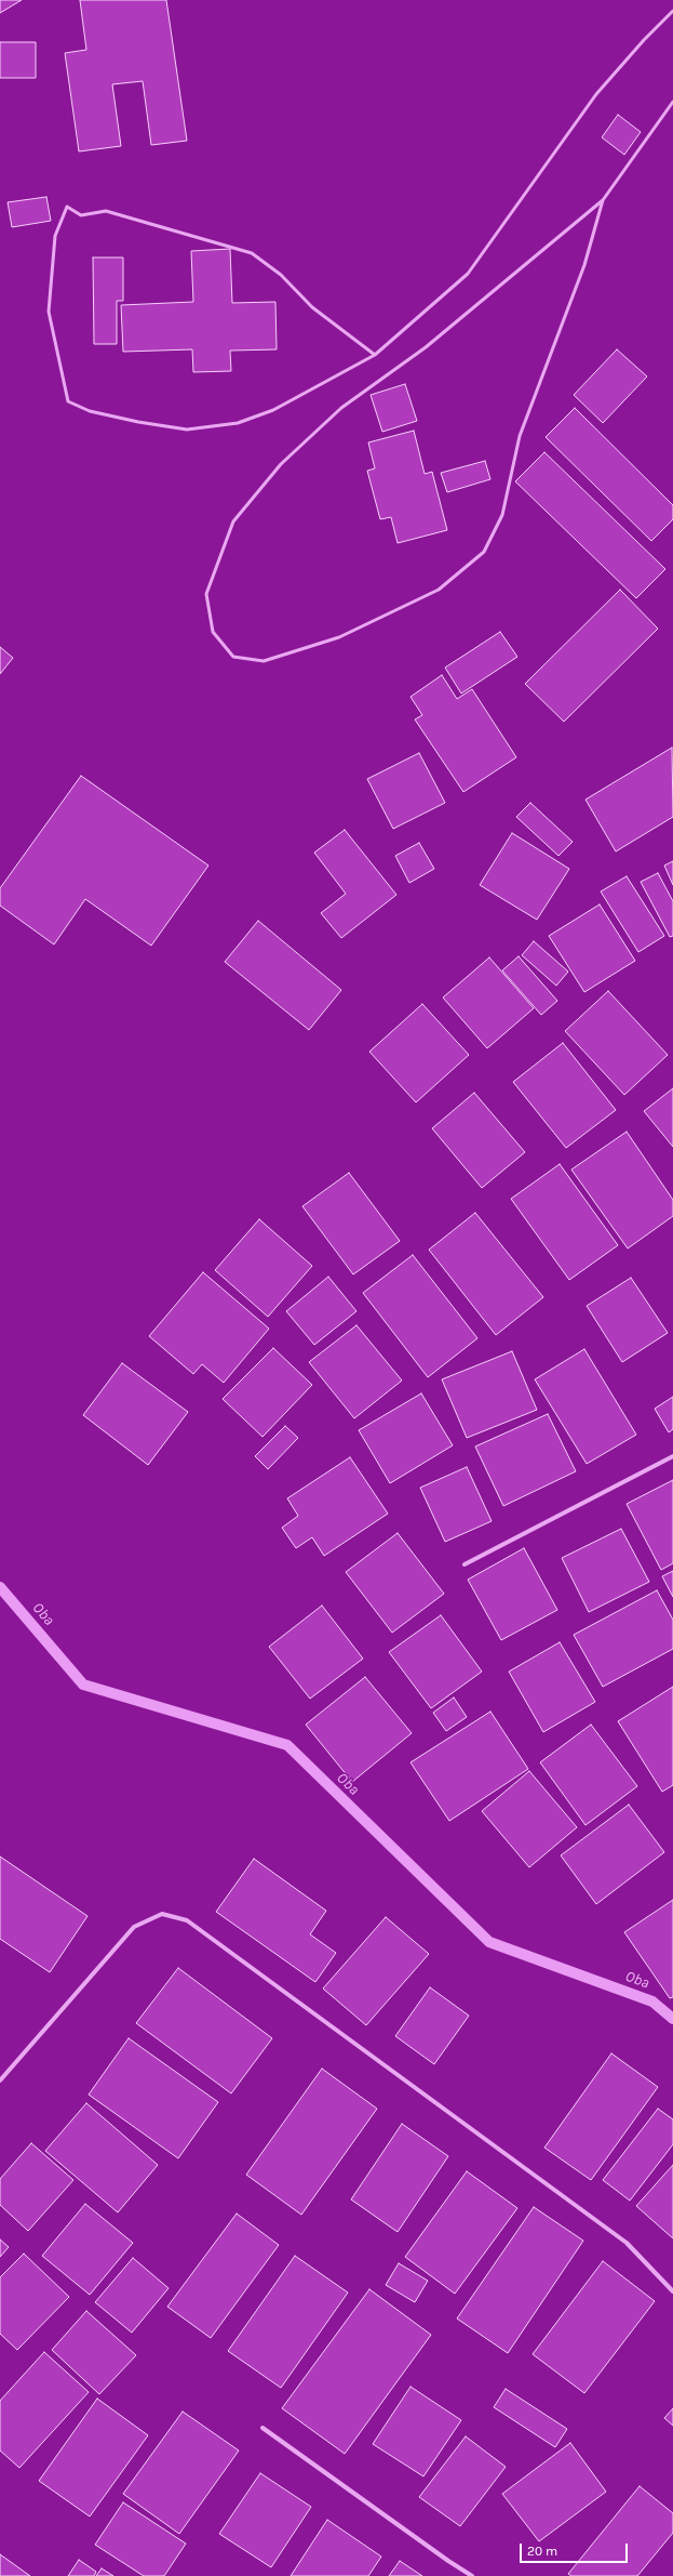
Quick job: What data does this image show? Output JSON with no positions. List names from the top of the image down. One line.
{"water":["Oba"],"scale_bar":"20 m"}
